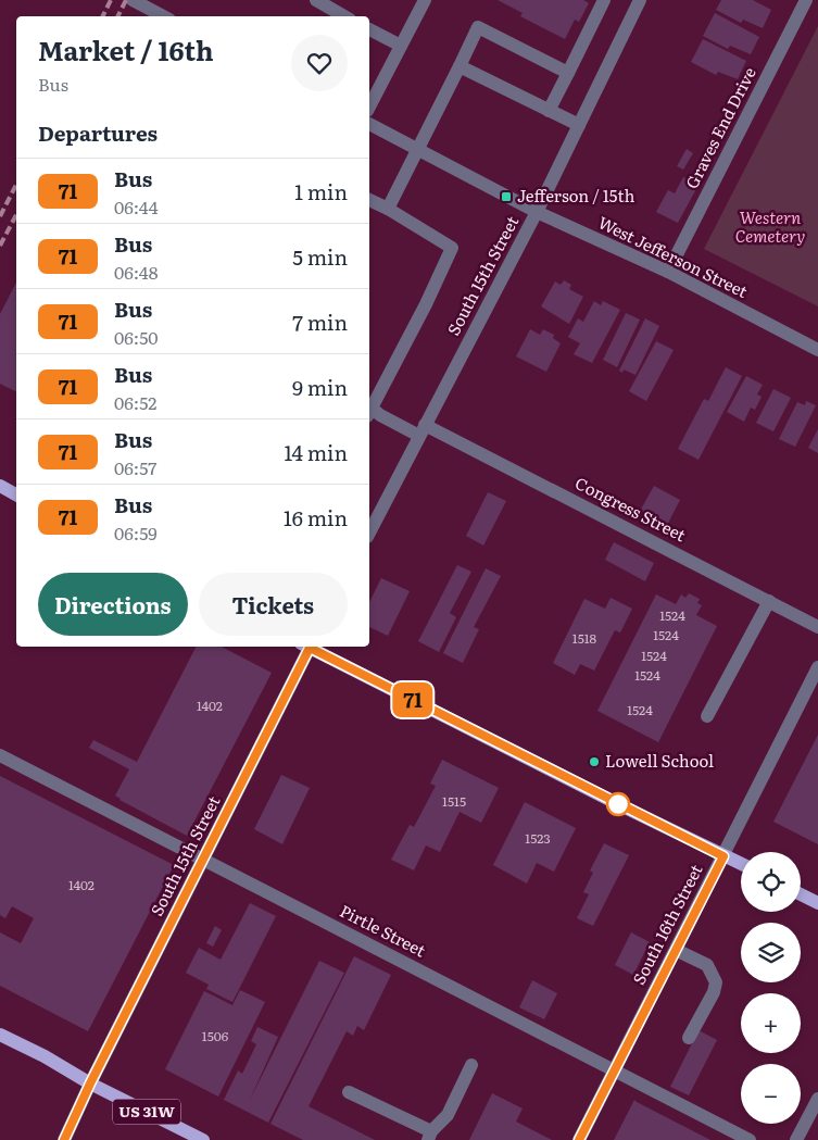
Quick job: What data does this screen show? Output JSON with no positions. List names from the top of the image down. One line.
{"streets":{"main road":["US 31W"],"street":["Graves End Drive","West Jefferson Street","South 15th Street","Congress Street","South 16th Street","Pirtle Street"]},"crossings":[["Graves End Drive","West Jefferson Street"],["West Jefferson Street","South 15th Street"],["South 15th Street","Congress Street"],["South 15th Street","Pirtle Street"],["South 15th Street","US 31W"],["South 16th Street","Pirtle Street"]],"parks":["Western Cemetery"],"places":{"transit":["Jefferson / 15th"],"other":["Lowell School"]},"lines":["bus line 71"],"house_numbers":["1524","1524","1518","1524","1524","1402","1524","1515","1523","1402","1506"],"page":{"on_map":"71","heading":[["Market / 16th","Bus"],"Departures"],"list":[{"mark":"71","name":"Bus","note":"06:44","value":"1 min"},{"mark":"71","name":"Bus","note":"06:48","value":"5 min"},{"mark":"71","name":"Bus","note":"06:50","value":"7 min"},{"mark":"71","name":"Bus","note":"06:52","value":"9 min"},{"mark":"71","name":"Bus","note":"06:57","value":"14 min"},{"mark":"71","name":"Bus","note":"06:59","value":"16 min"}],"buttons":["Directions","Tickets"],"map_buttons":["+","−"]}}
